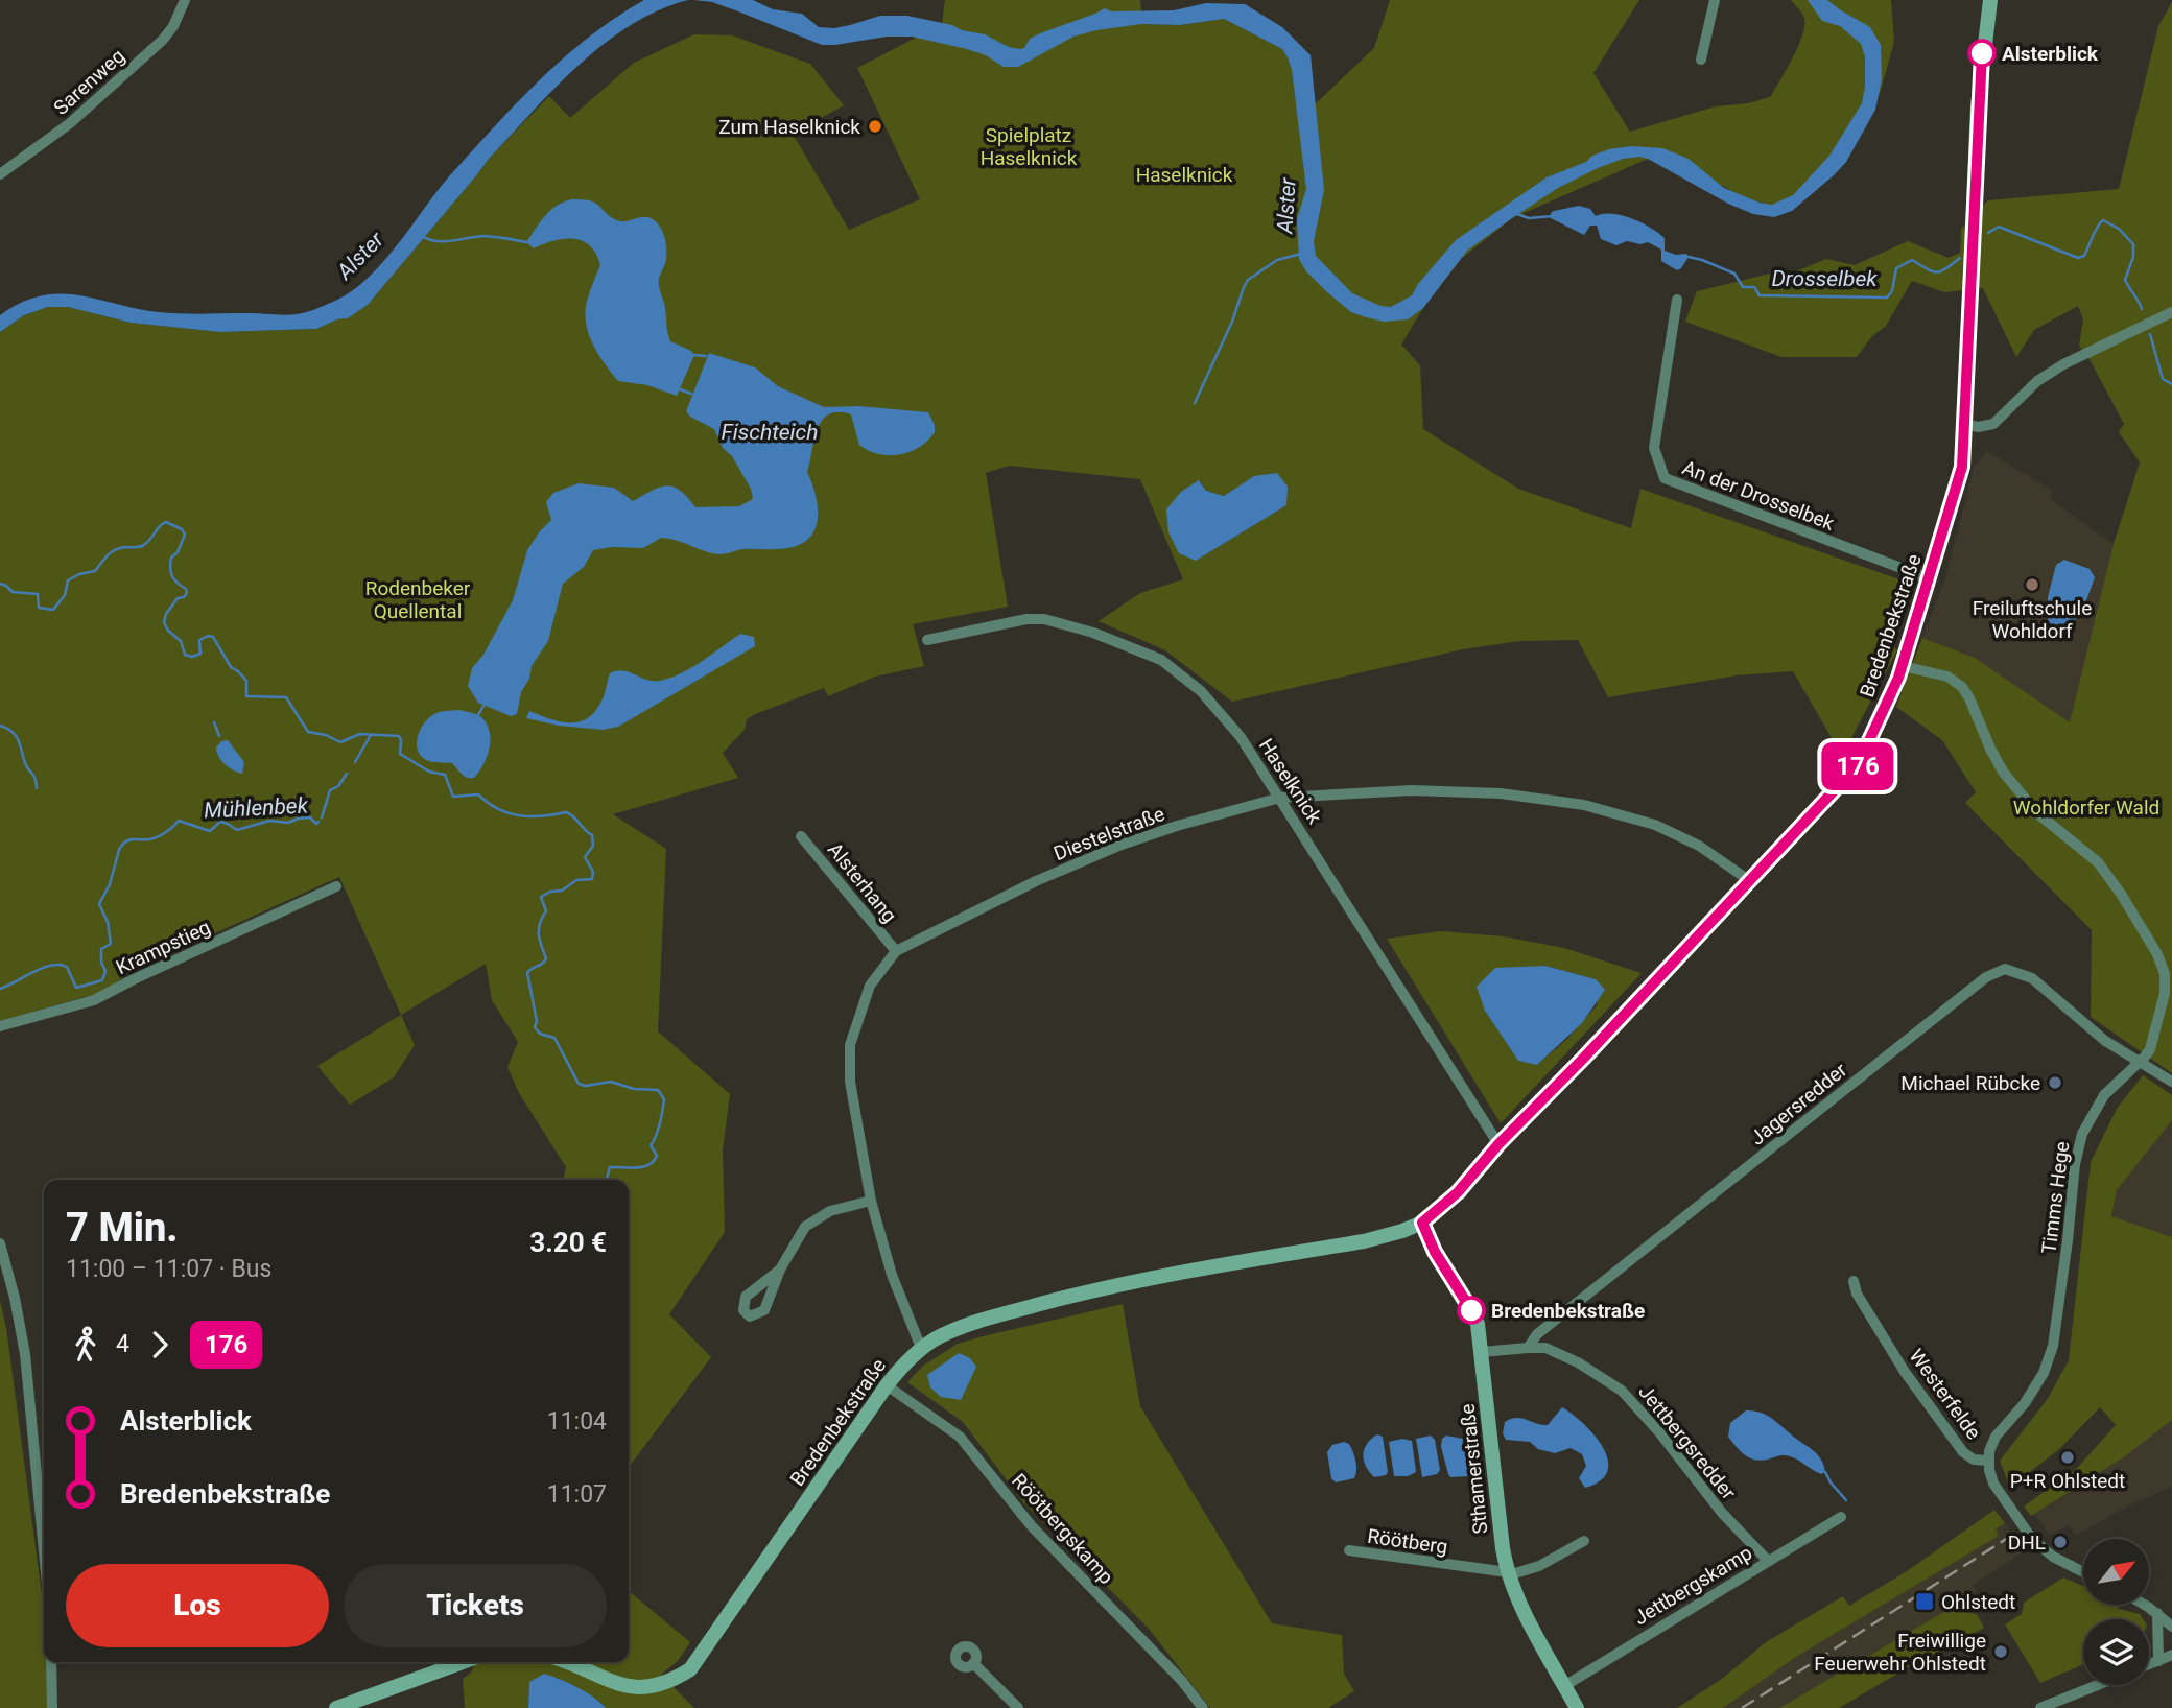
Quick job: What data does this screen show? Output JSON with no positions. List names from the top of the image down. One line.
{"streets":{"street":["Sarenweg","An der Drosselbek","Bredenbekstraße","Haselknick","Diestelstraße","Alsterhang","Krampstieg","Jagersredder","Timms Hege","Westerfelde","Jettbergsredder","Sthamerstraße","Röötbergskamp","Röötberg","Jettbergskamp"]},"crossings":[["An der Drosselbek","Bredenbekstraße"],["Bredenbekstraße","Haselknick"],["Bredenbekstraße","Diestelstraße"],["Bredenbekstraße","Timms Hege"],["Bredenbekstraße","Sthamerstraße"],["Bredenbekstraße","Röötbergskamp"],["Haselknick","Diestelstraße"],["Diestelstraße","Alsterhang"],["Jagersredder","Timms Hege"],["Jagersredder","Jettbergsredder"],["Timms Hege","Westerfelde"],["Jettbergsredder","Jettbergskamp"],["Sthamerstraße","Röötberg"],["Sthamerstraße","Jettbergskamp"]],"water":["Alster","Drosselbek","Fischteich","Mühlenbek"],"parks":["Spielplatz Haselknick","Haselknick","Rodenbeker Quellental","Wohldorfer Wald"],"places":{"other":["Alsterblick","Zum Haselknick","Freiluftschule Wohldorf","Michael Rübcke","Bredenbekstraße","P+R Ohlstedt","DHL","Freiwillige Feuerwehr Ohlstedt"],"transit":["Ohlstedt"]},"lines":["bus line 176"],"north":"top right","page":{"on_map":"176","heading":["7 Min.","11:00 – 11:07 · Bus","3.20 €"],"legs":["4","176"],"list":[{"name":"Alsterblick","value":"11:04"},{"name":"Bredenbekstraße","value":"11:07"}],"buttons":["Los","Tickets"]}}
